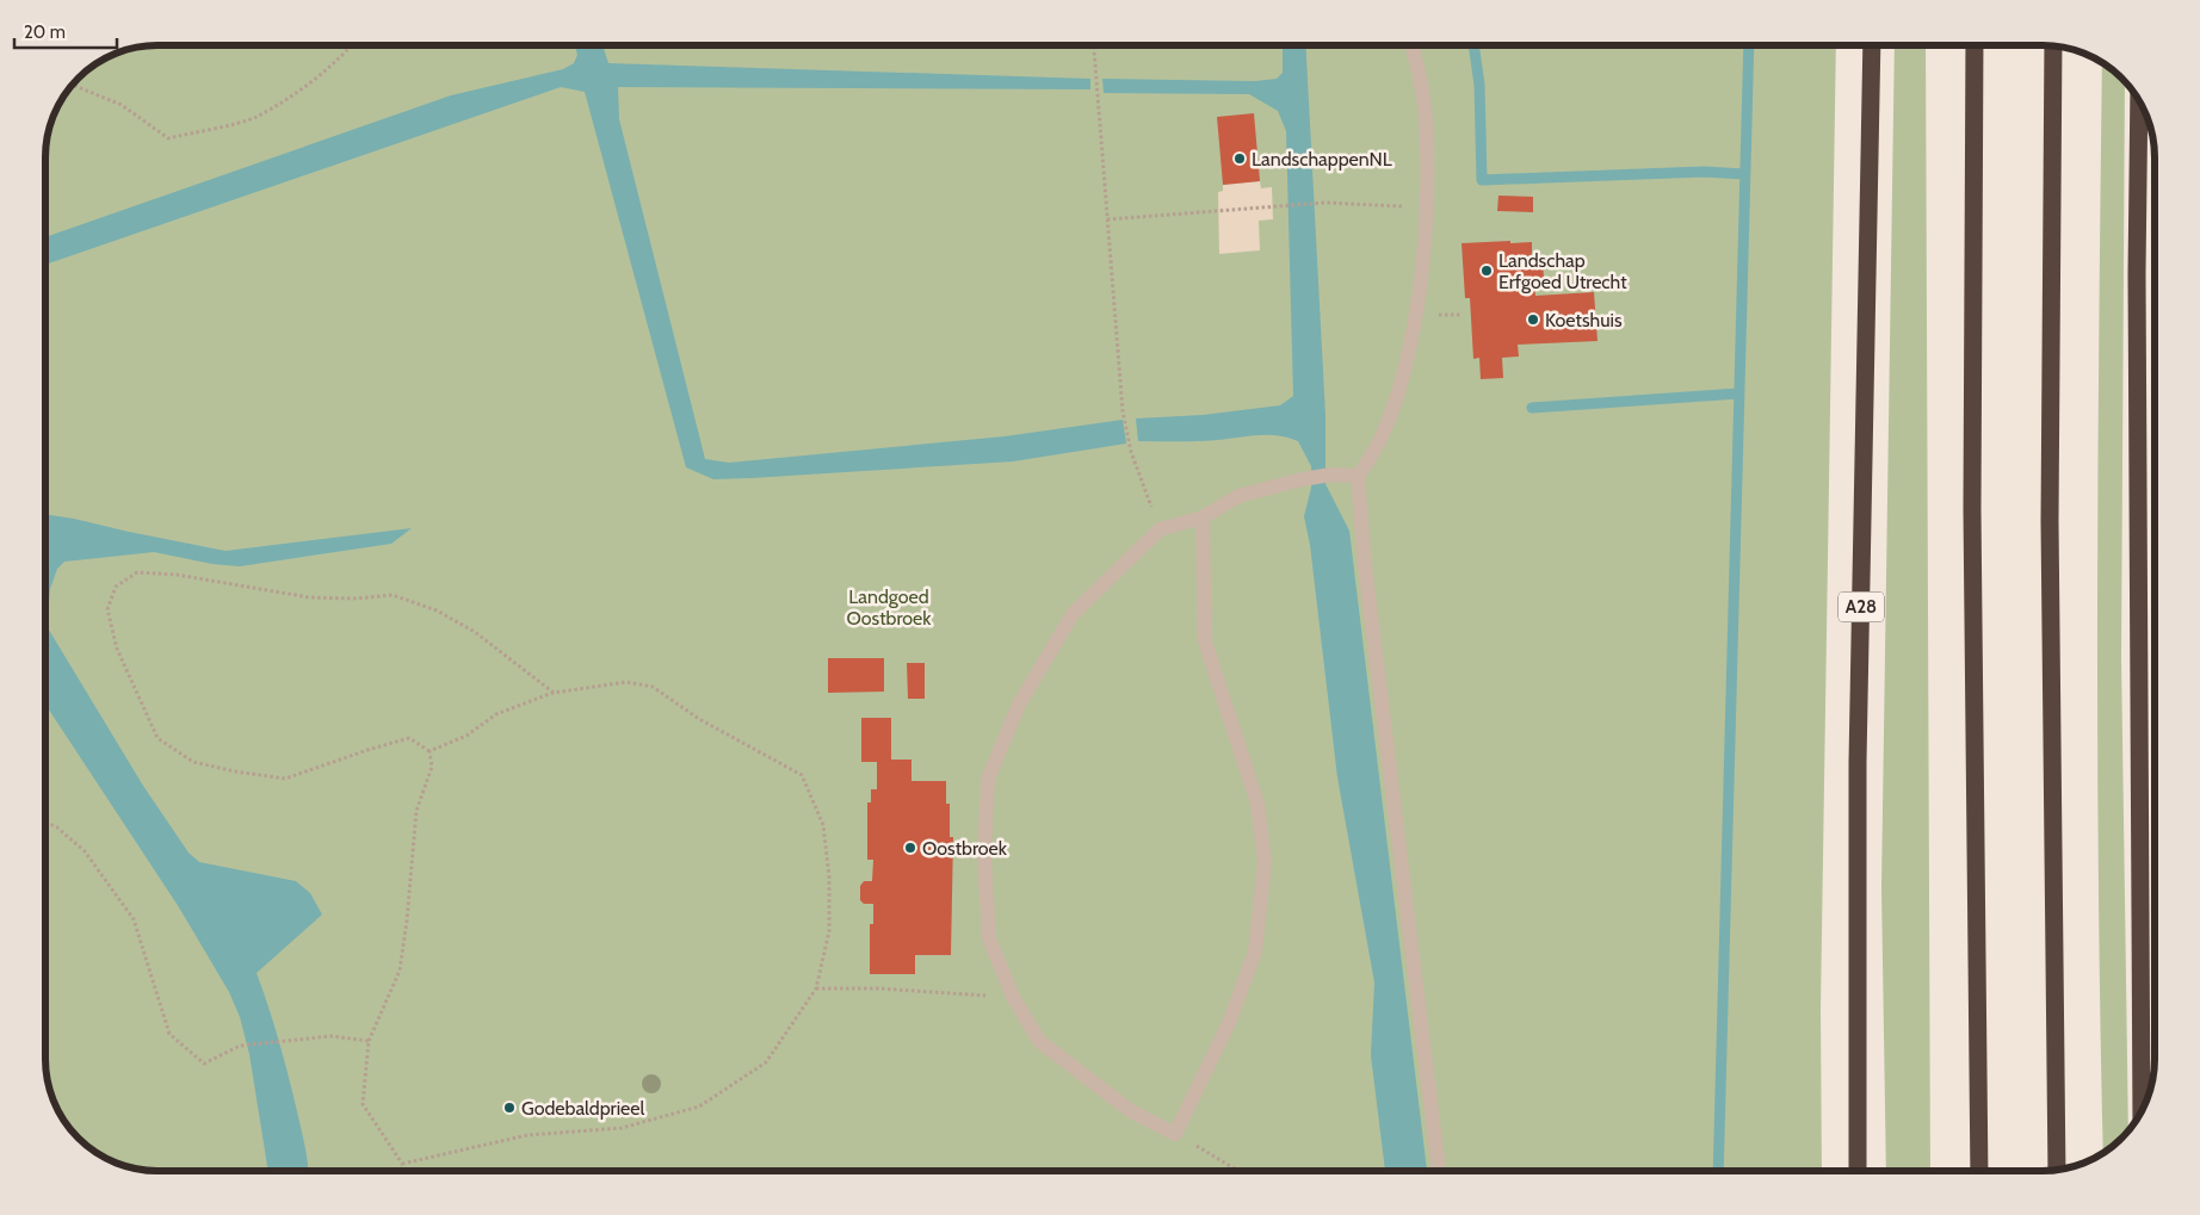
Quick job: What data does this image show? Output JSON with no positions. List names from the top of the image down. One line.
{"streets":{"highway":["A28"]},"parks":["Landgoed Oostbroek"],"places":["LandschappenNL","Landschap Erfgoed Utrecht","Koetshuis","Oostbroek","Godebaldprieel"],"scale_bar":"20 m"}
